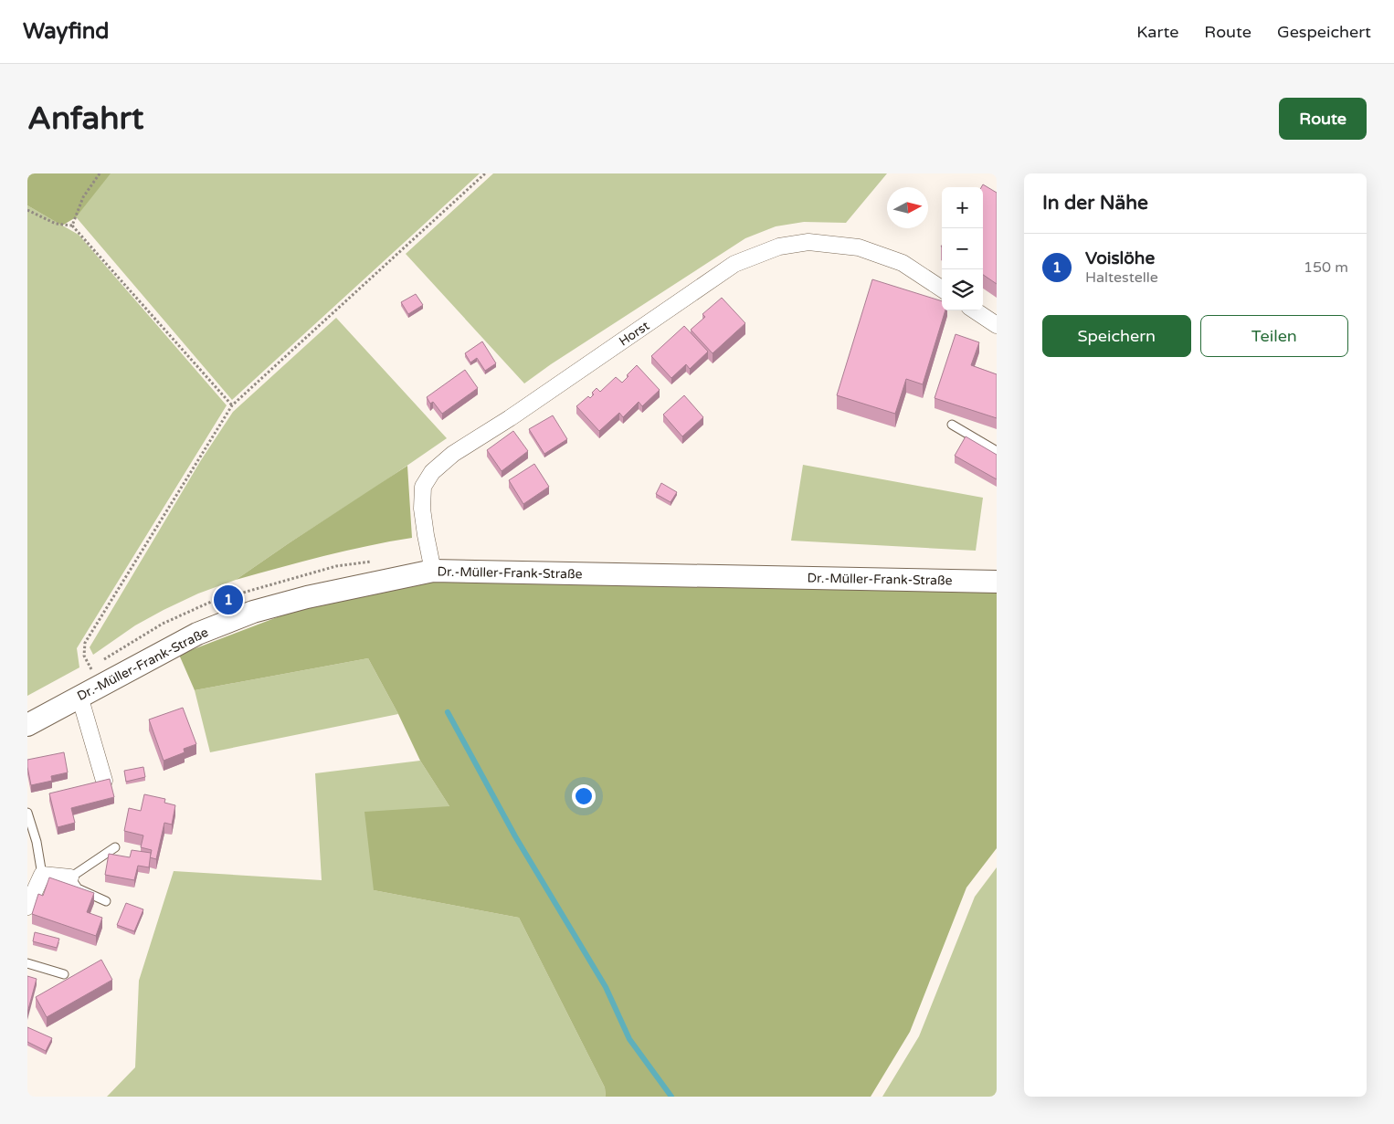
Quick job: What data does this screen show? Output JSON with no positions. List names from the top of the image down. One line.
{"streets":{"main road":["Dr.-Müller-Frank-Straße"],"street":["Horst"]},"crossings":[["Horst","Dr.-Müller-Frank-Straße"]],"north":"right","page":{"header":"Wayfind","nav":["Karte","Route","Gespeichert"],"buttons":["Route",["Speichern","Teilen"]],"title":"Anfahrt","heading":"In der Nähe","map_buttons":["+","−"],"list":[{"mark":"1","name":"Voislöhe","note":"Haltestelle","value":"150 m"}],"pins":"1"}}
